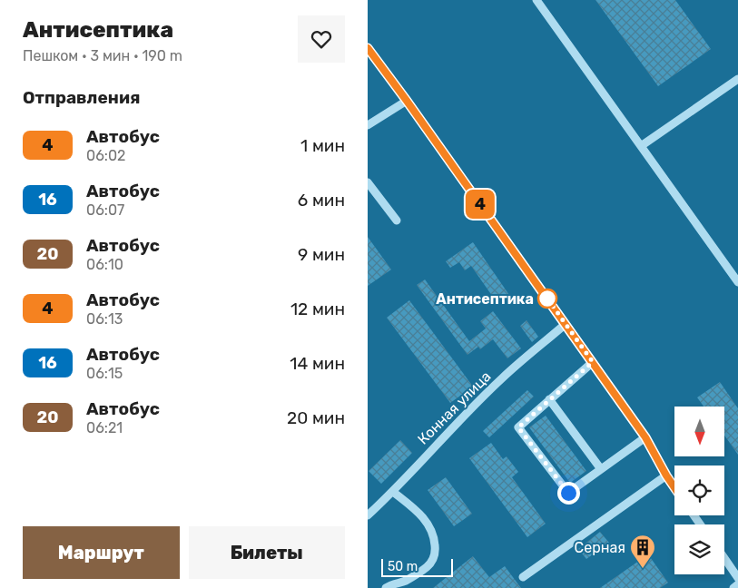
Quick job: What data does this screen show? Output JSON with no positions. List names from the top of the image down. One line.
{"streets":{"street":["Конная улица"]},"places":{"other":["Антисептика"],"building":["Серная"]},"lines":["bus line 4"],"scale_bar":"50 m","north":"bottom","page":{"heading":[["Антисептика","Пешком · 3 мин · 190 m"],"Отправления"],"on_map":"4","list":[{"mark":"4","name":"Автобус","note":"06:02","value":"1 мин"},{"mark":"16","name":"Автобус","note":"06:07","value":"6 мин"},{"mark":"20","name":"Автобус","note":"06:10","value":"9 мин"},{"mark":"4","name":"Автобус","note":"06:13","value":"12 мин"},{"mark":"16","name":"Автобус","note":"06:15","value":"14 мин"},{"mark":"20","name":"Автобус","note":"06:21","value":"20 мин"}],"buttons":["Маршрут","Билеты"],"scale":"50 m"}}
